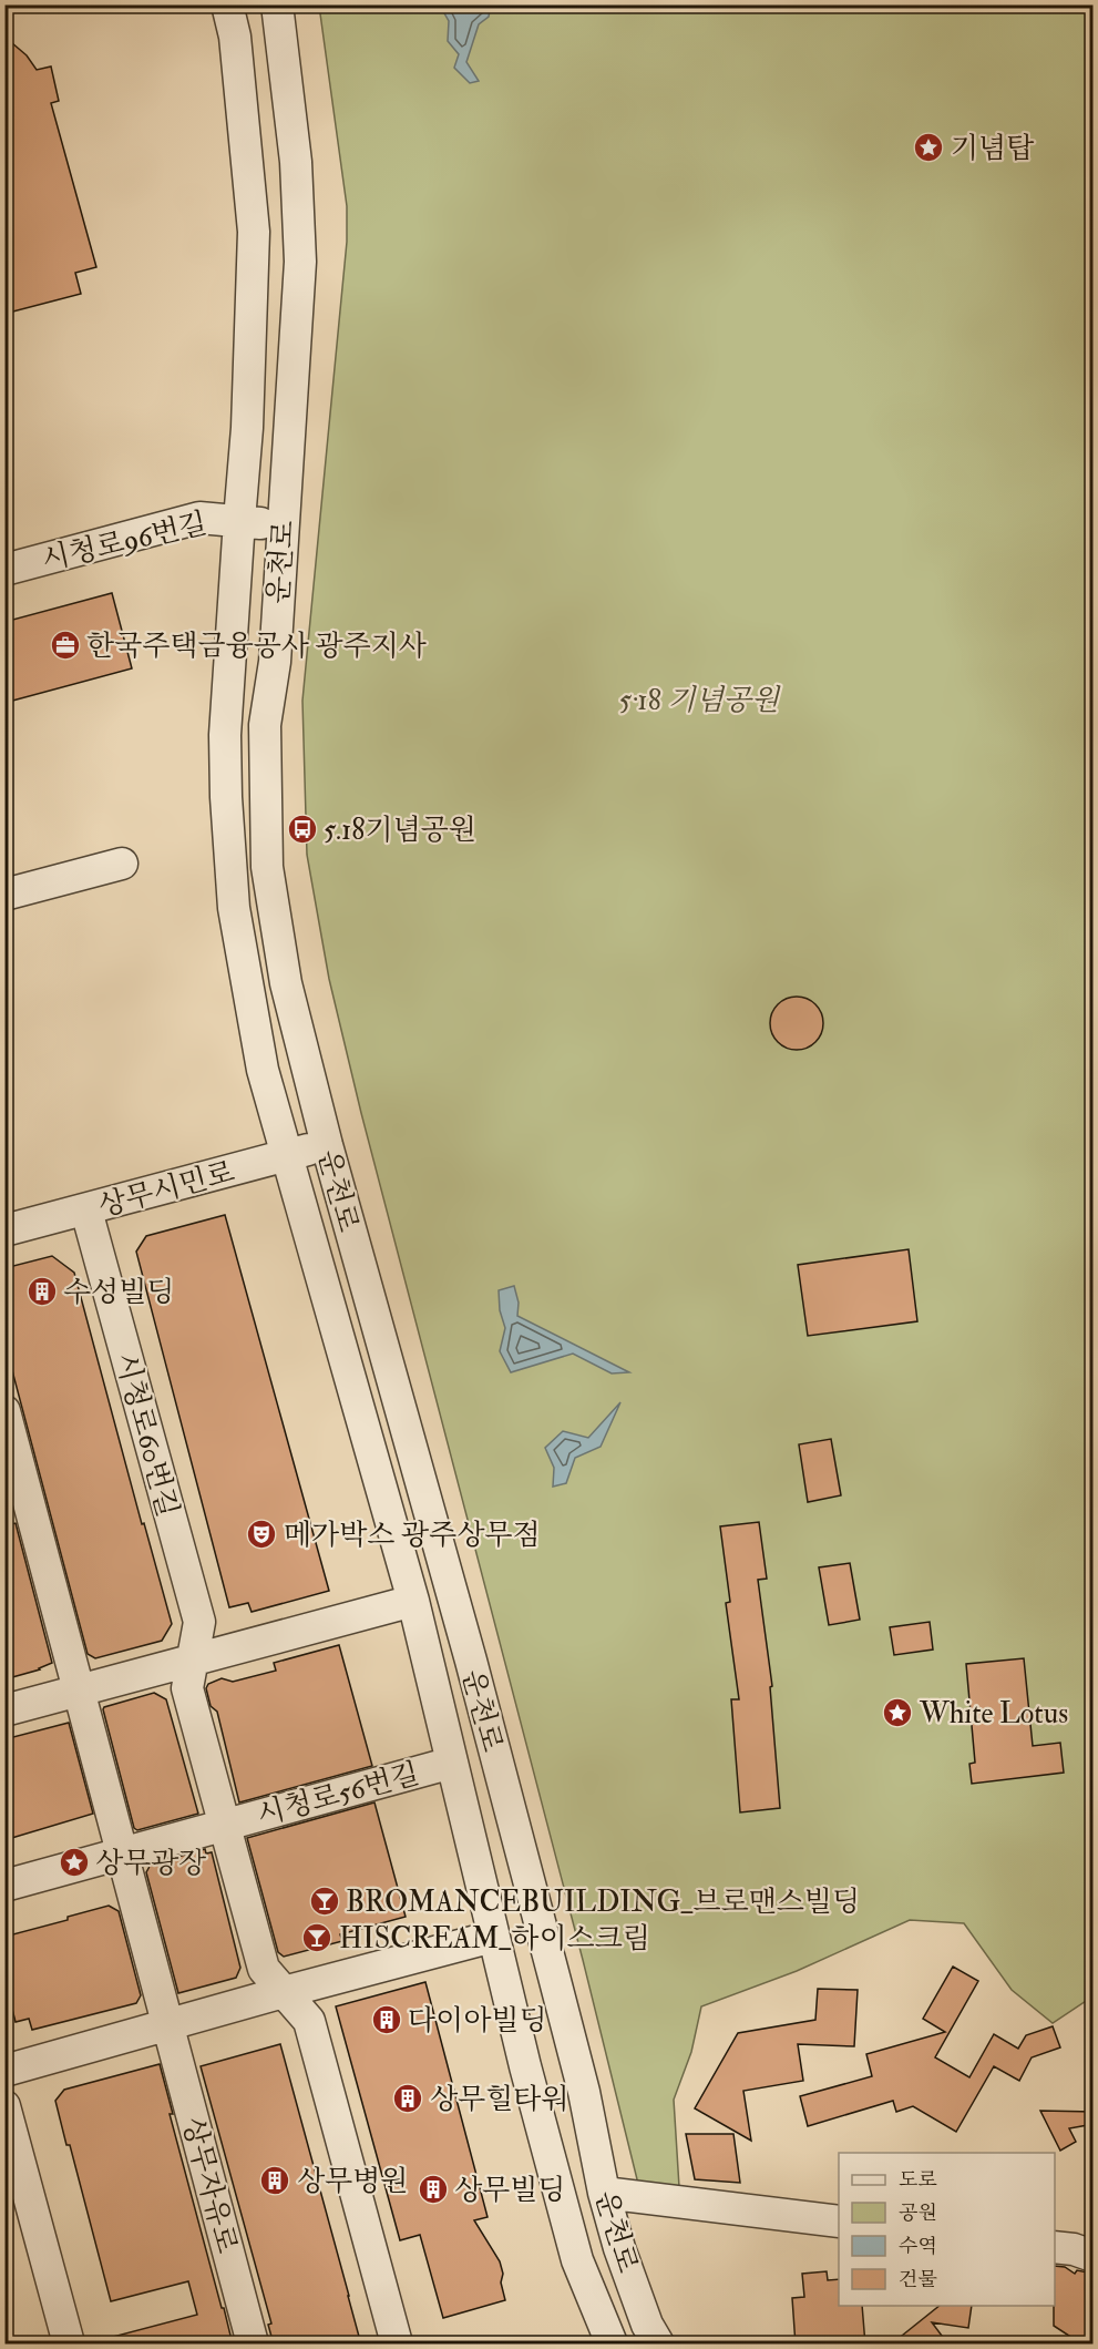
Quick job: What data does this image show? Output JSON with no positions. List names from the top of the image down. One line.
{"streets":{"street":["시청로96번길","운천로","상무시민로","시청로60번길","시청로56번길","상무자유로"]},"crossings":[["시청로96번길","운천로"],["운천로","상무시민로"],["운천로","시청로56번길"],["상무시민로","시청로60번길"],["시청로60번길","시청로56번길"],["시청로56번길","상무자유로"]],"parks":["5·18 기념공원"],"places":{"place":["기념탑","White Lotus","상무광장"],"office":["한국주택금융공사 광주지사"],"bus stop":["5.18기념공원"],"building":["수성빌딩","다이아빌딩","상무힐타워","상무병원","상무빌딩"],"theatre":["메가박스 광주상무점"],"bar":["BROMANCEBUILDING_브로맨스빌딩","HISCREAM_하이스크림"]},"legend":["도로","공원","수역","건물"]}
